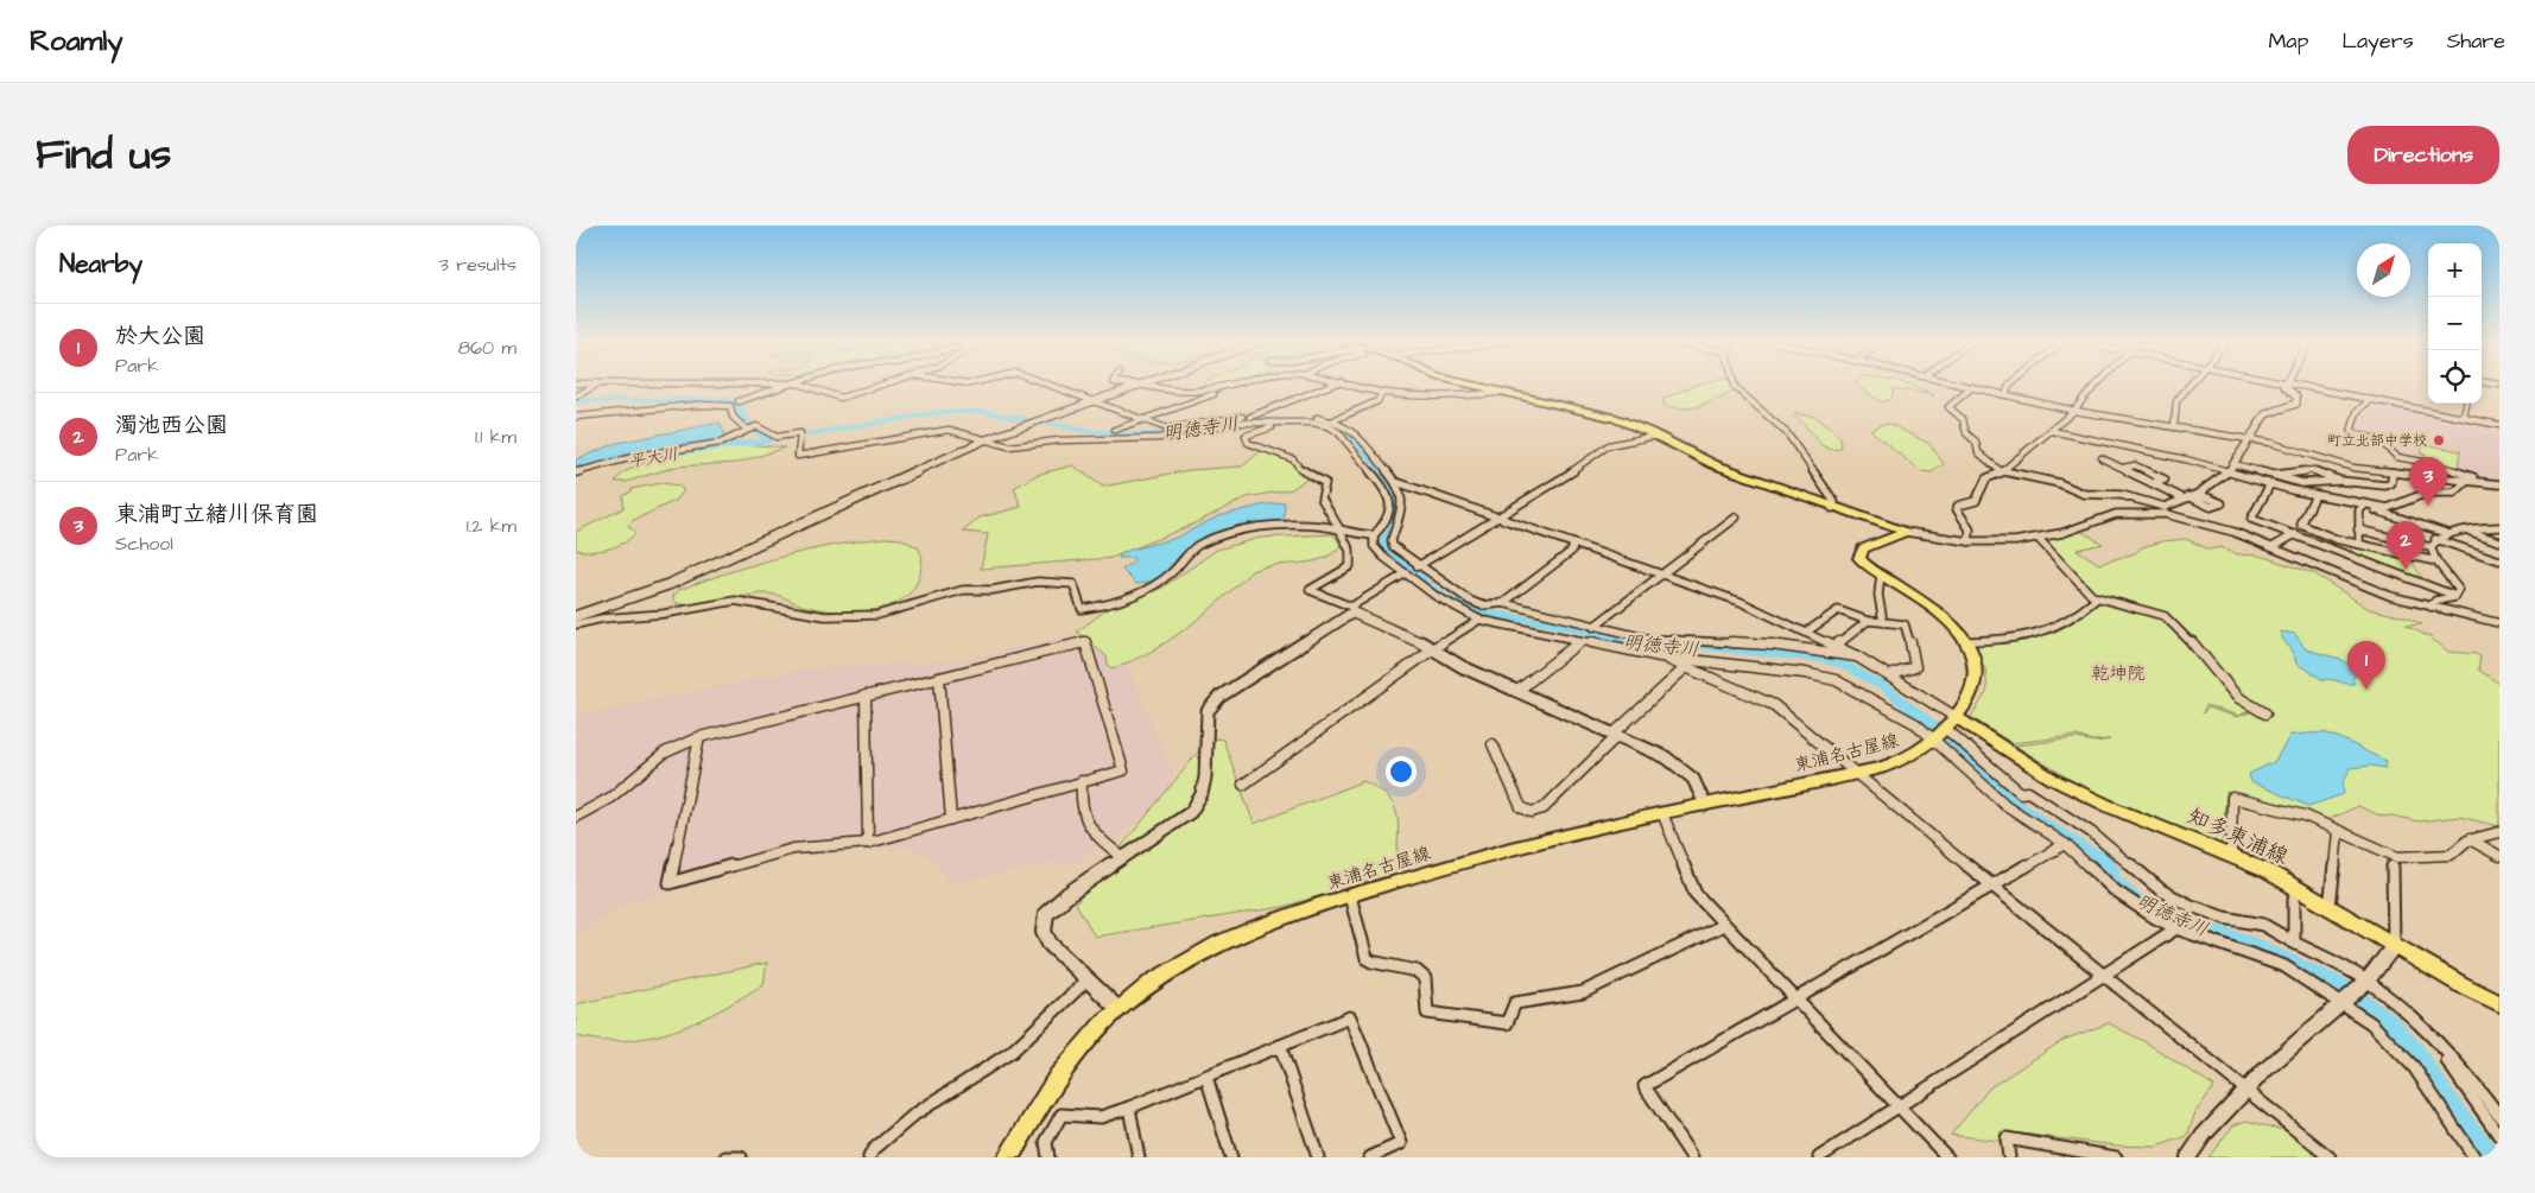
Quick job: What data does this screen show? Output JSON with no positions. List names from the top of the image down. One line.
{"streets":{"main road":["東浦名古屋線","知多東浦線"]},"crossings":[["東浦名古屋線","知多東浦線"]],"water":["明徳寺川","平大川"],"parks":["乾坤院"],"places":["町立北部中学校"],"north":"top right","page":{"header":"Roamly","nav":["Map","Layers","Share"],"title":"Find us","buttons":"Directions","heading":["Nearby","3 results"],"map_buttons":["+","−"],"list":[{"mark":"1","name":"於大公園","note":"Park","value":"860 m"},{"mark":"2","name":"濁池西公園","note":"Park","value":"1.1 km"},{"mark":"3","name":"東浦町立緒川保育園","note":"School","value":"1.2 km"}],"pins":["3","2","1"]}}
